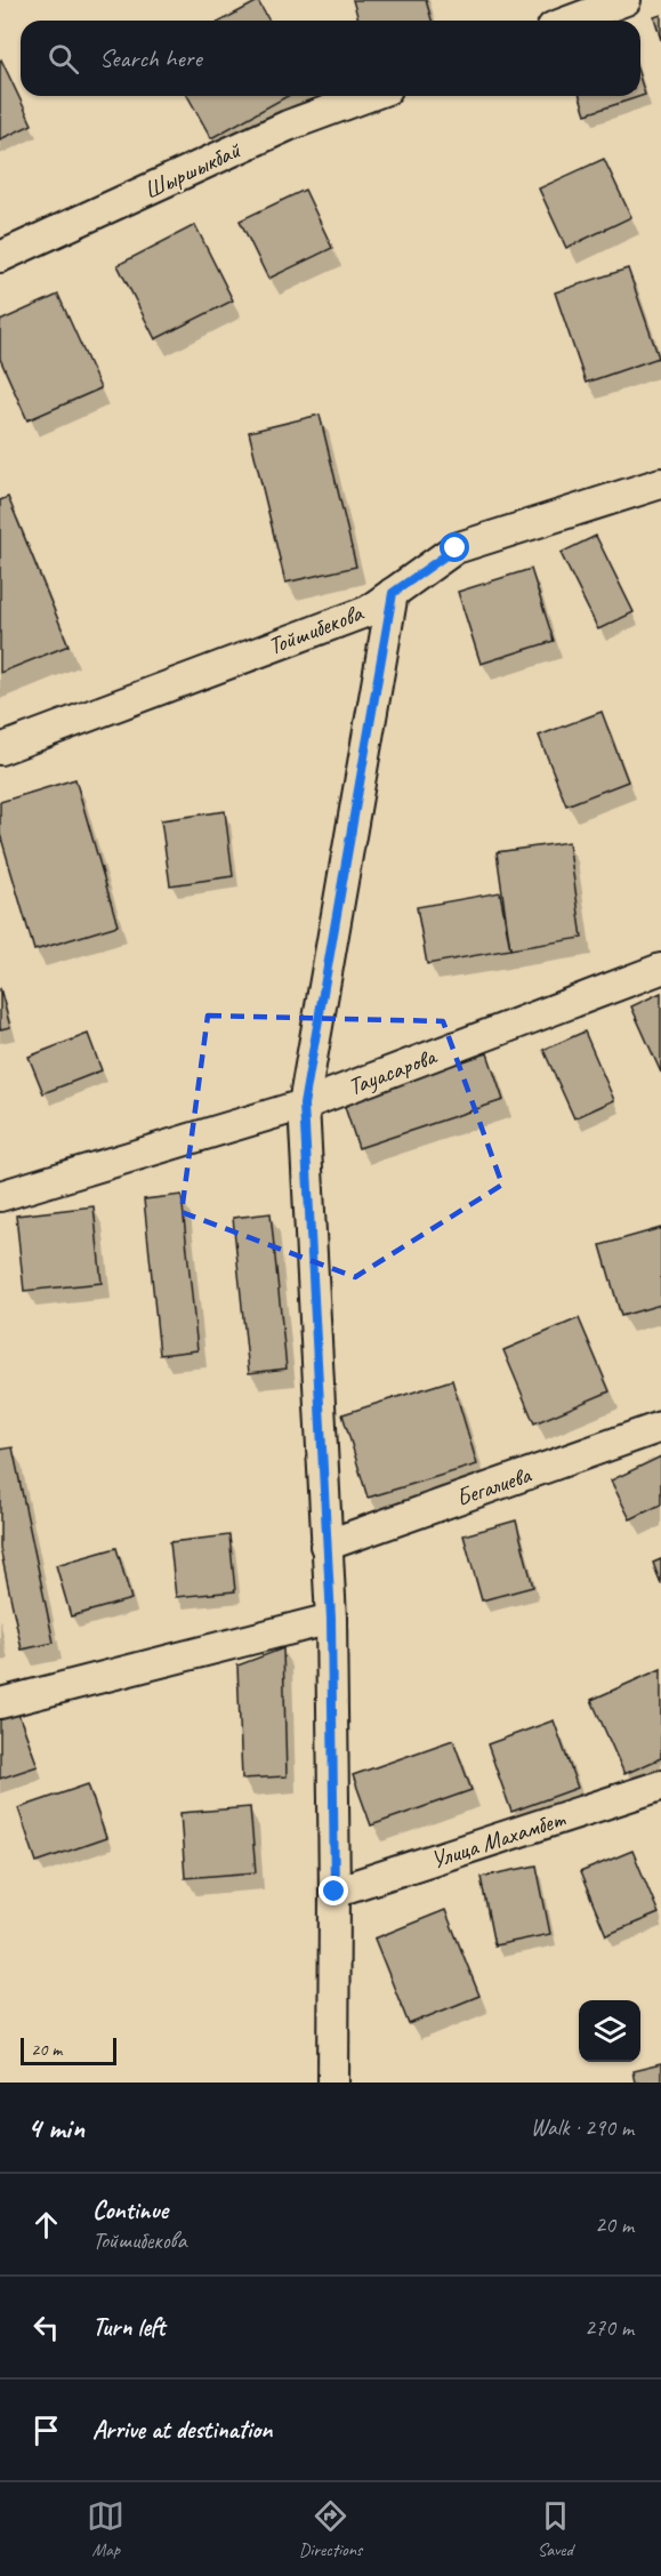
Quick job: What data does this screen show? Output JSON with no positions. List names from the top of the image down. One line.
{"streets":{"street":["Шыршыкбай","Тойшибекова","Тауасарова","Бегалиева","Улица Махамбет"]},"scale_bar":"20 m","page":{"search":"Search here","scale":"20 m","heading":["4 min","Walk · 290 m"],"list":[["Continue","Тойшибекова","20 m"],["Turn left","270 m"],"Arrive at destination"],"nav":["Map","Directions","Saved"]}}
